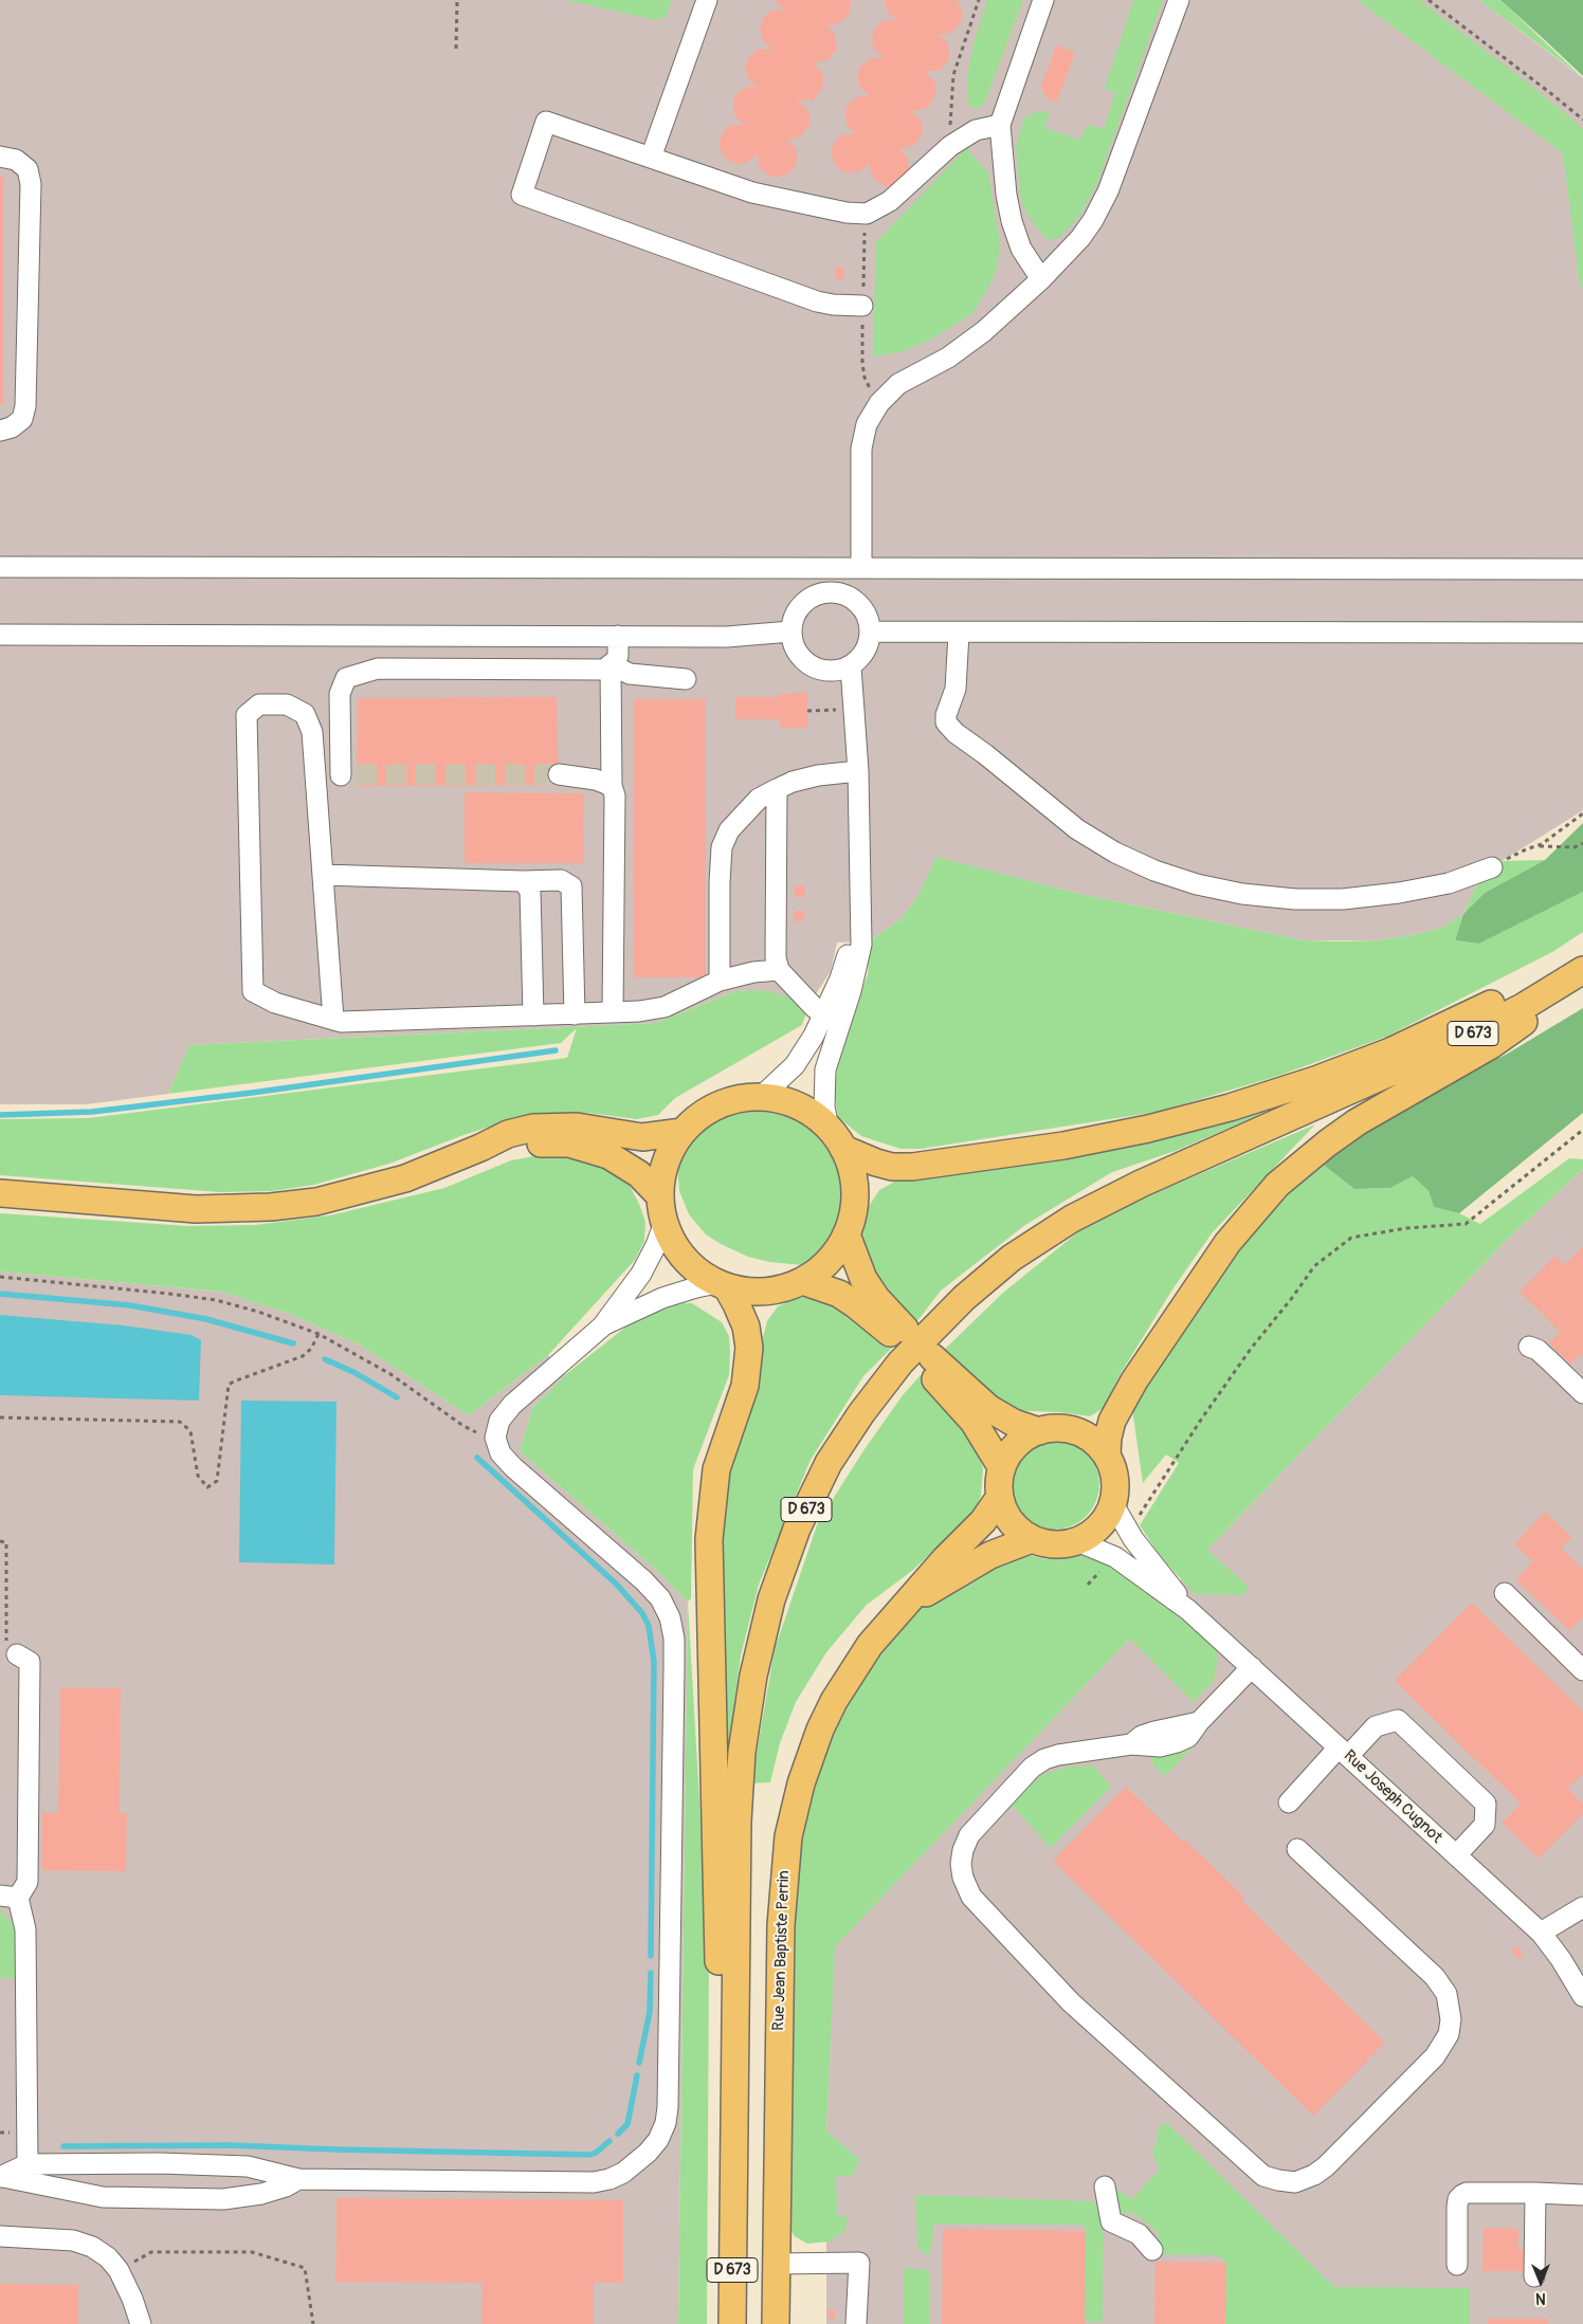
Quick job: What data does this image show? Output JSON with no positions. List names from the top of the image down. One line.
{"streets":{"main road":["D 673","Rue Jean Baptiste Perrin"],"street":["Rue Joseph Cugnot"]},"crossings":[["Rue Joseph Cugnot","Rue Jean Baptiste Perrin"]],"north":"bottom"}
